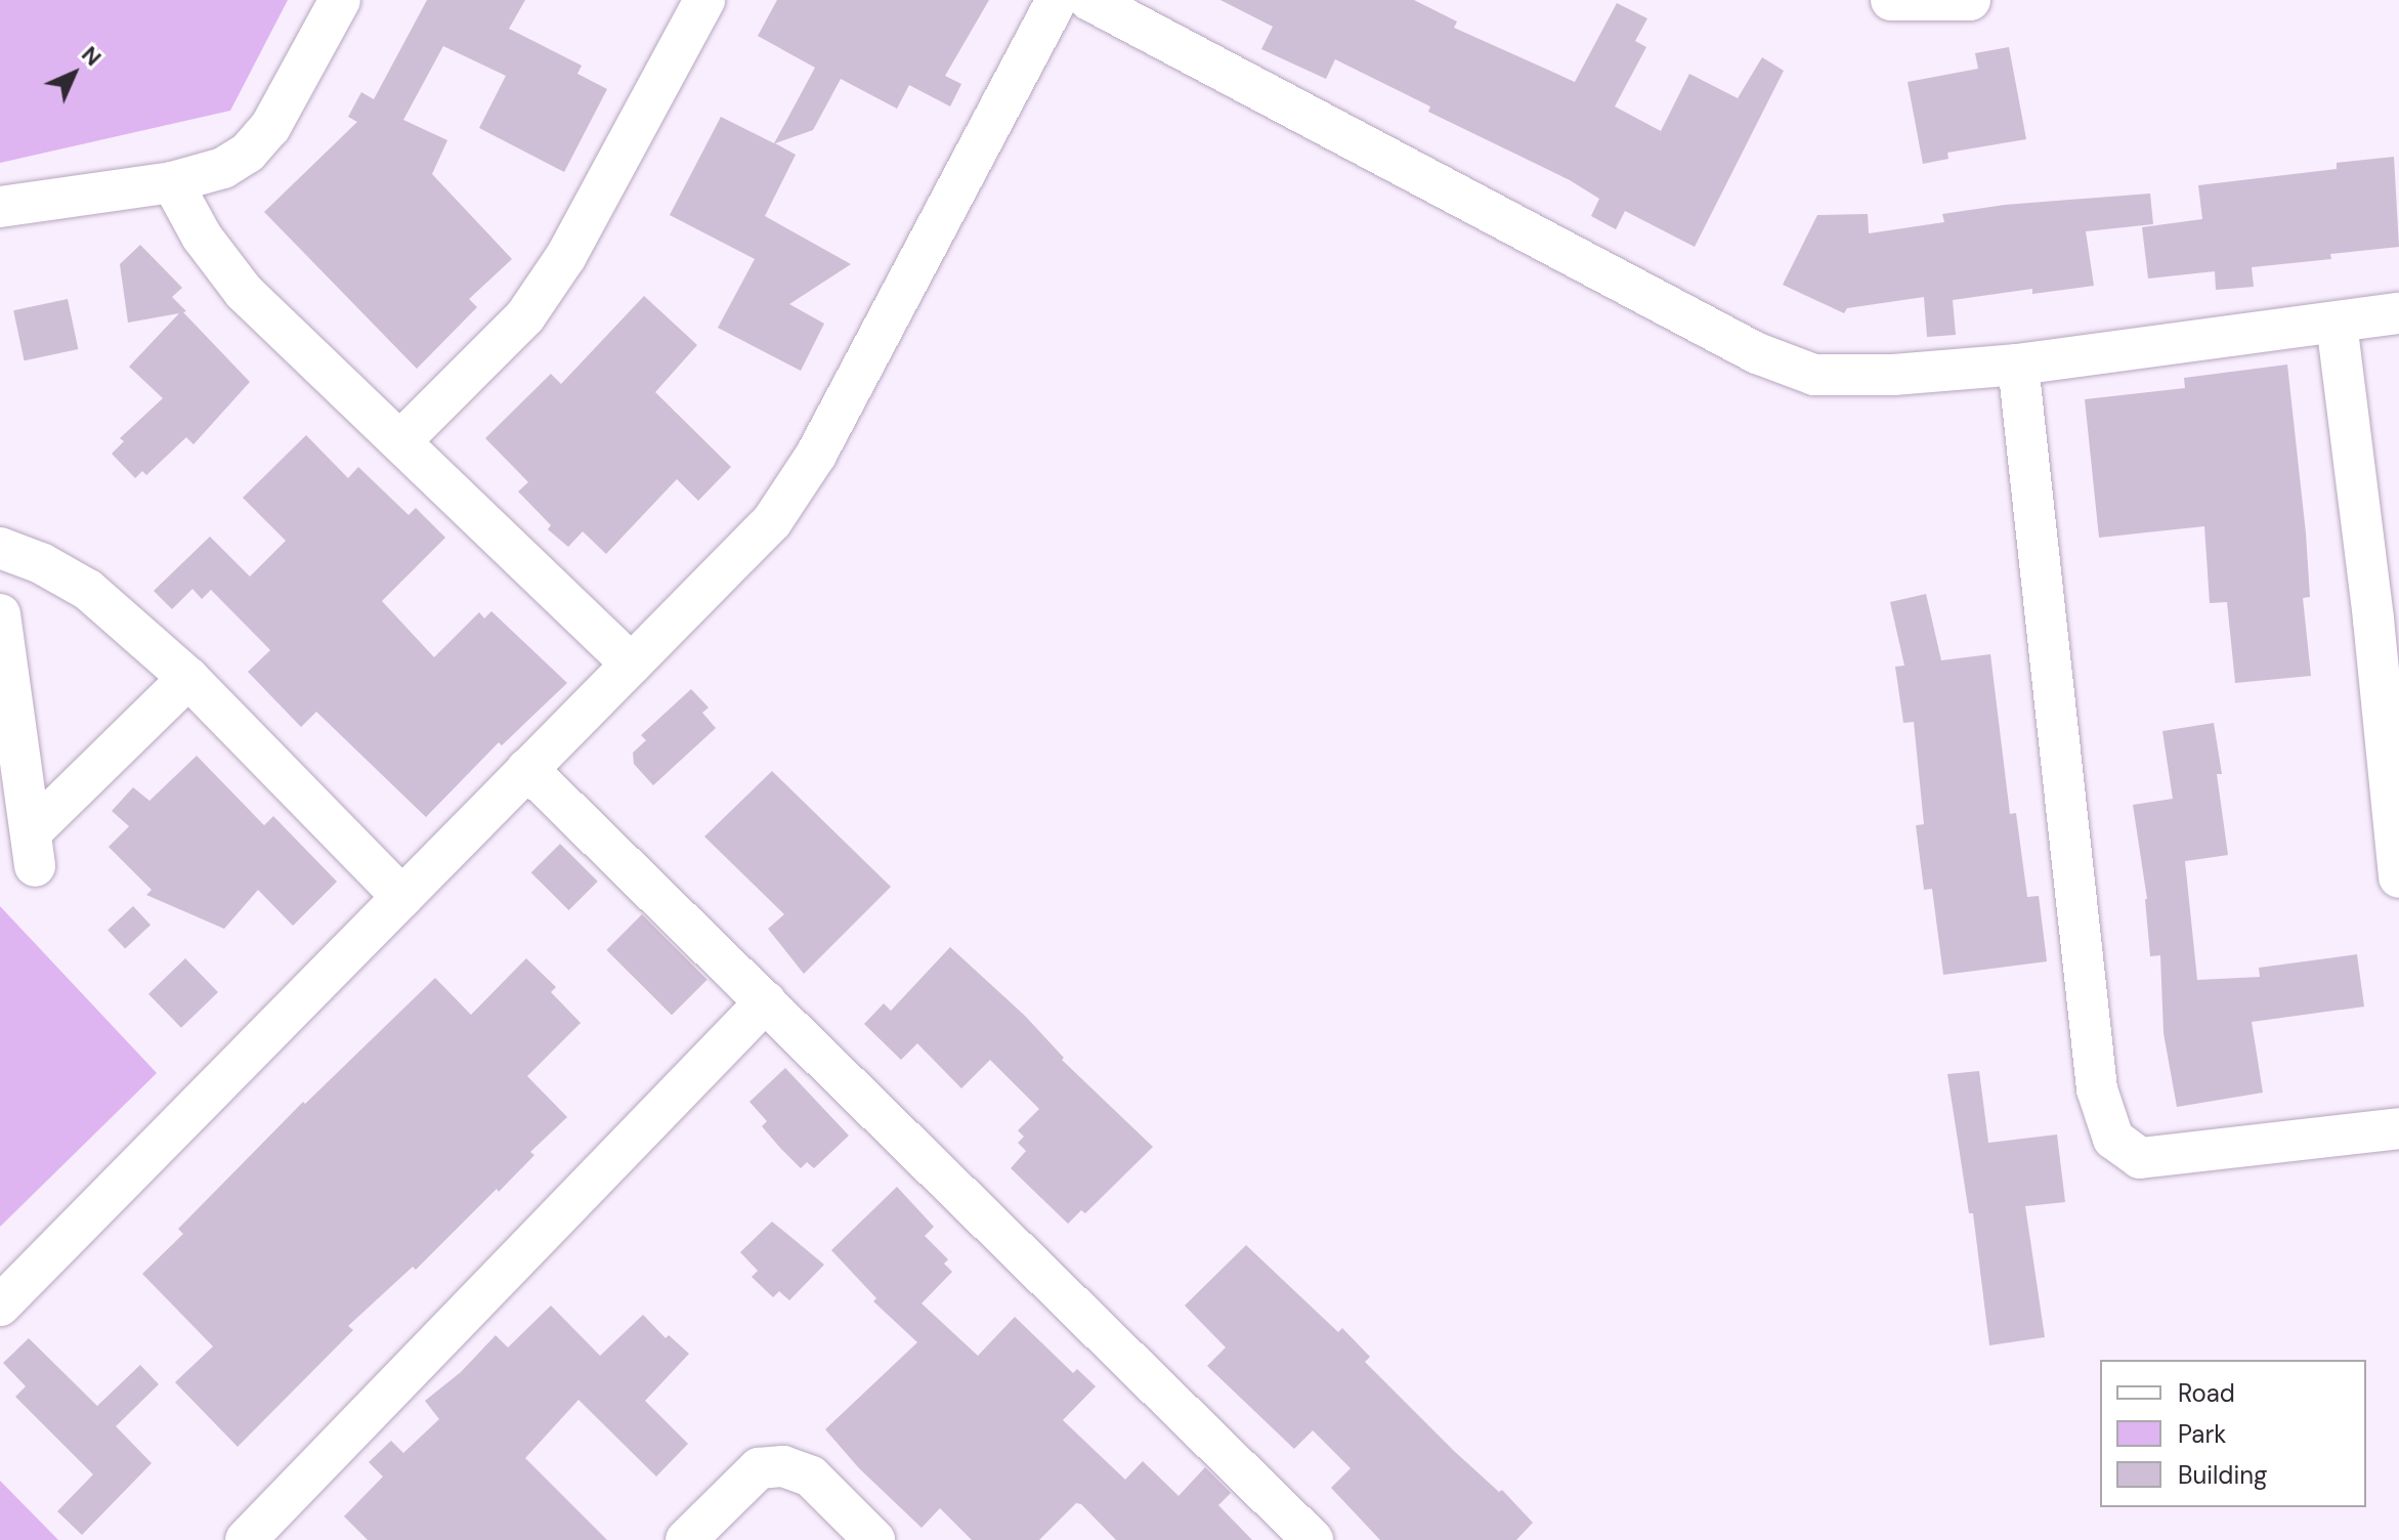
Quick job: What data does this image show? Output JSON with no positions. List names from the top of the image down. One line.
{"legend":["Road","Park","Building"],"north":"top right"}
